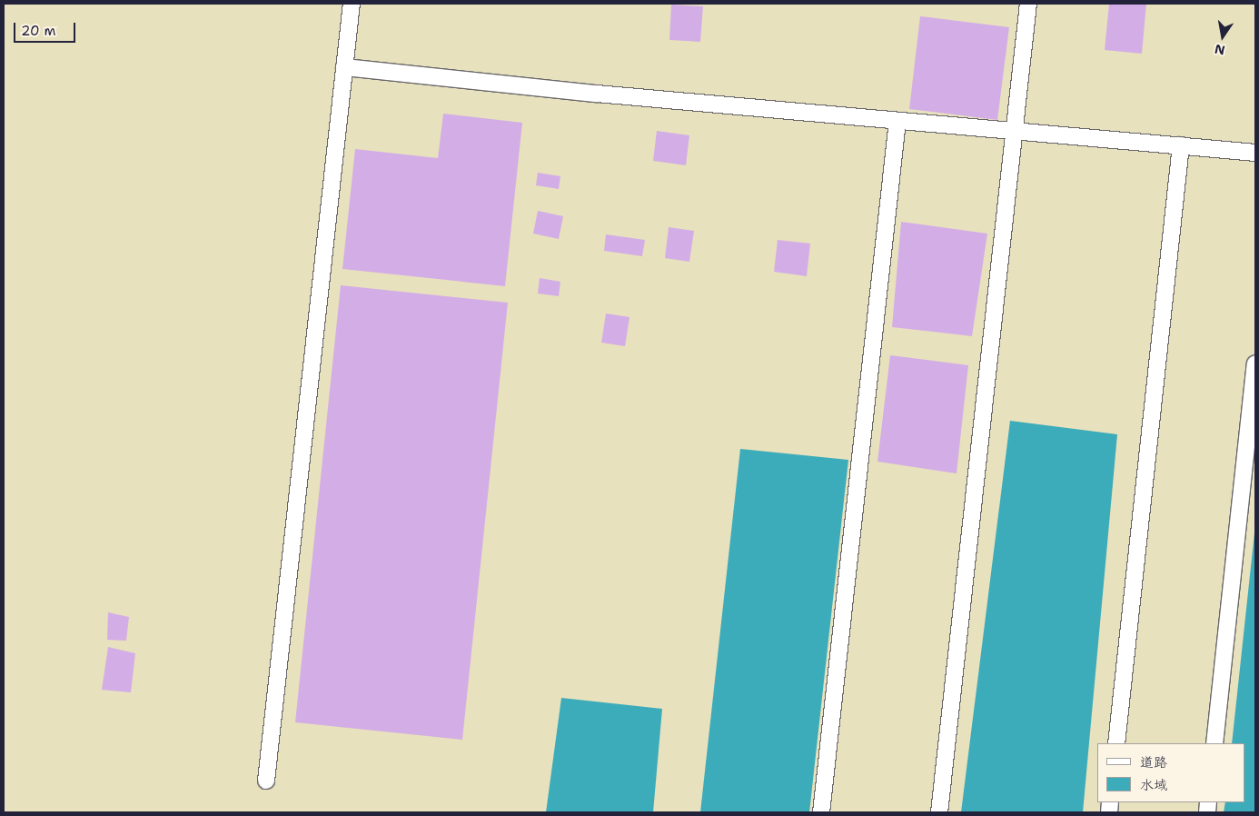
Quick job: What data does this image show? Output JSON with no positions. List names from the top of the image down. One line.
{"legend":["道路","水域"],"scale_bar":"20 m","north":"bottom"}
